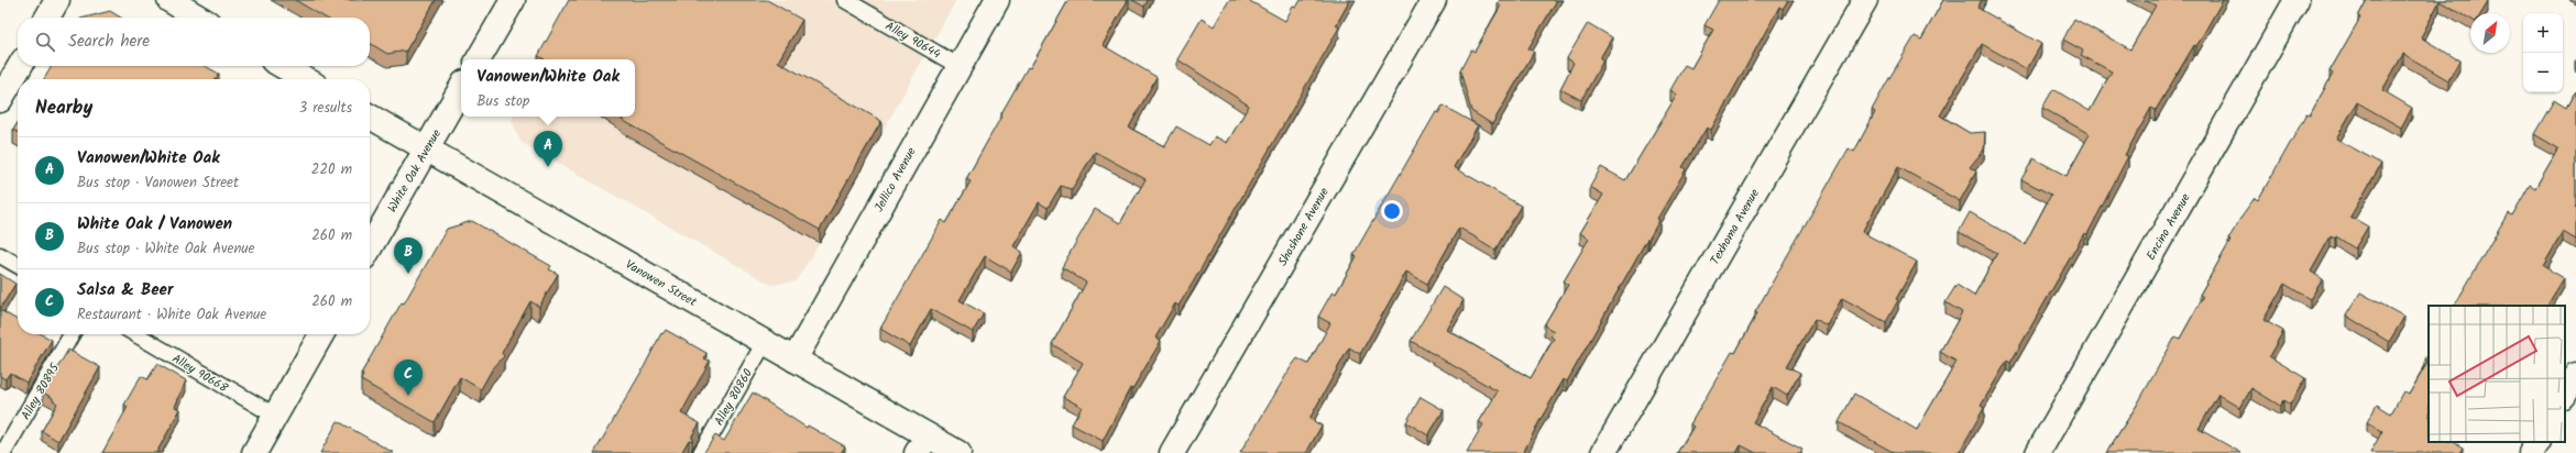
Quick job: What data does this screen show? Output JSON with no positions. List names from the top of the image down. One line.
{"streets":{"street":["White Oak Avenue","Jellico Avenue","Shoshone Avenue","Texhoma Avenue","Encino Avenue","Vanowen Street"],"lane":["Alley 90644","Alley 90668","Alley 80895","Alley 80860"]},"crossings":[["Alley 90644","Jellico Avenue"],["White Oak Avenue","Vanowen Street"],["Jellico Avenue","Vanowen Street"],["Vanowen Street","Alley 80860"]],"north":"top right","page":{"map_buttons":["+","−"],"search":"Search here","popup":["Vanowen/White Oak","Bus stop"],"heading":["Nearby","3 results"],"pins":["A","B","C"],"list":[{"mark":"A","name":"Vanowen/White Oak","note":"Bus stop · Vanowen Street","value":"220 m"},{"mark":"B","name":"White Oak / Vanowen","note":"Bus stop · White Oak Avenue","value":"260 m"},{"mark":"C","name":"Salsa & Beer","note":"Restaurant · White Oak Avenue","value":"260 m"}]}}
